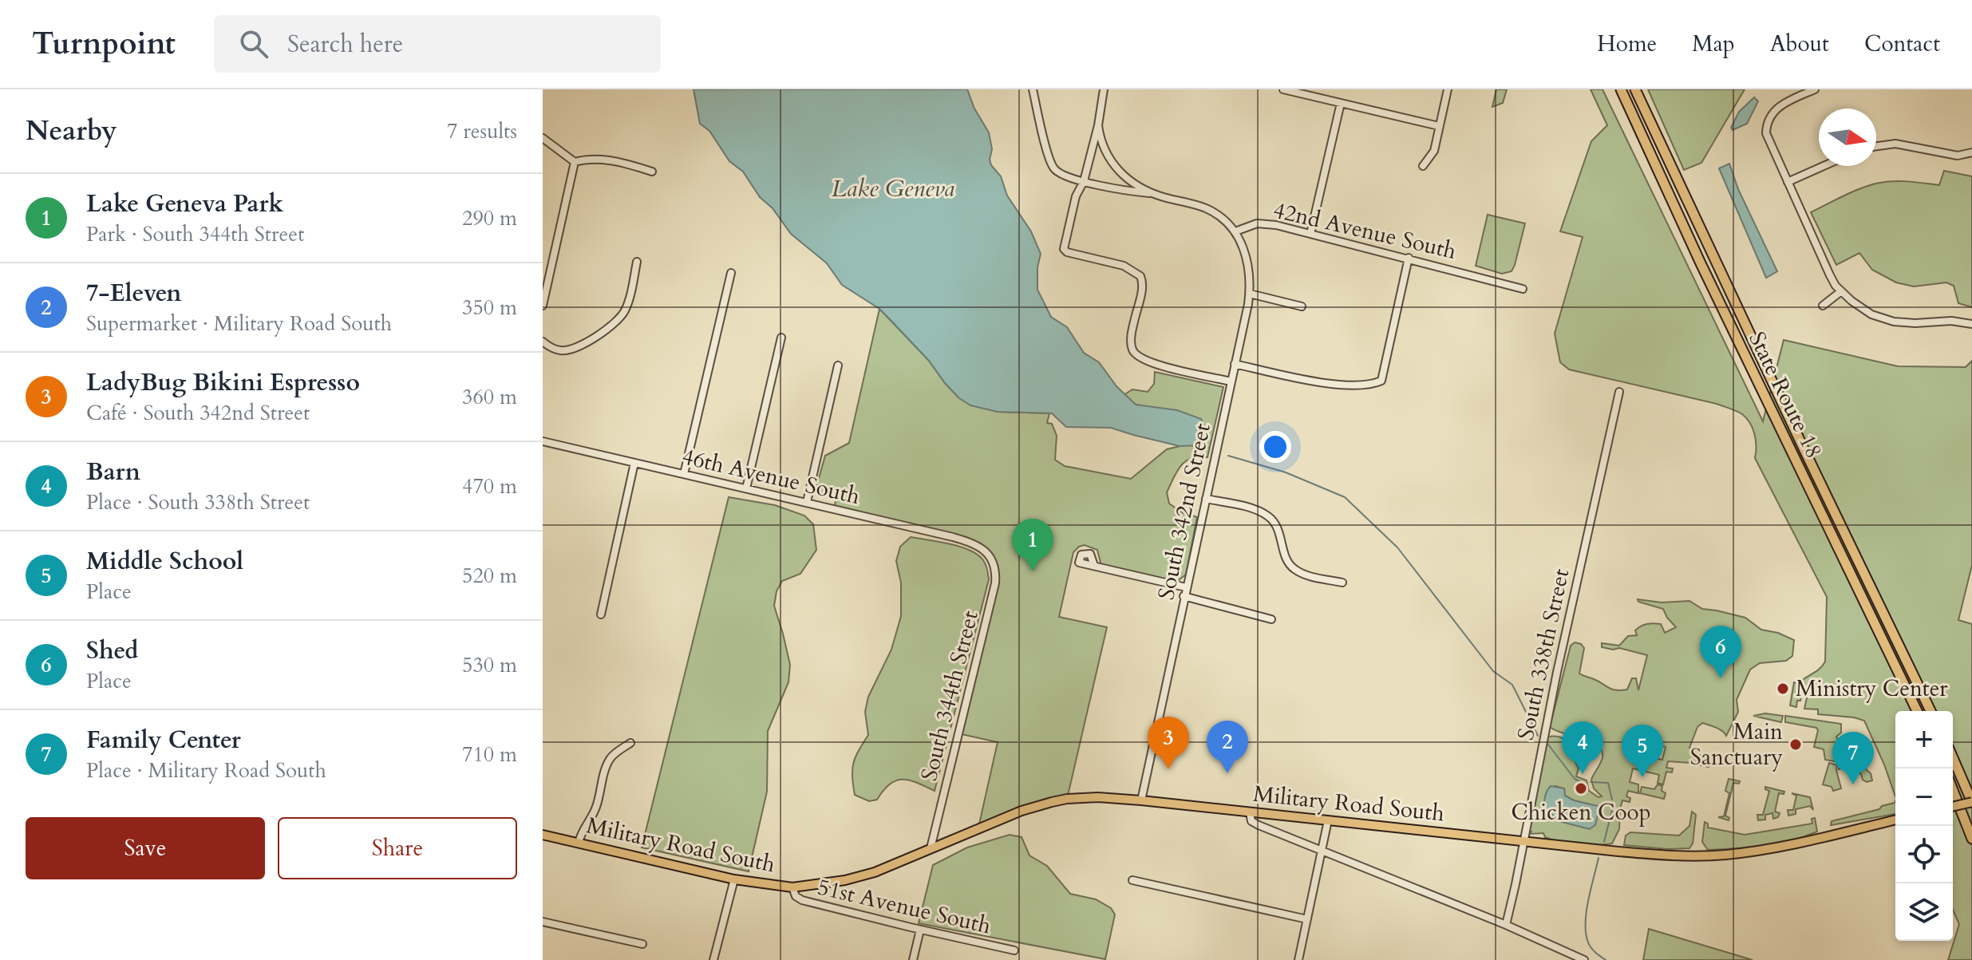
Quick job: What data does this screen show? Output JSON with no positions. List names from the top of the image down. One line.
{"streets":{"highway":["State Route 18"],"main road":["Military Road South"],"street":["42nd Avenue South","46th Avenue South","South 342nd Street","South 338th Street","South 344th Street","51st Avenue South"]},"crossings":[["42nd Avenue South","South 342nd Street"],["46th Avenue South","South 344th Street"],["South 342nd Street","Military Road South"],["South 338th Street","Military Road South"],["South 344th Street","Military Road South"],["Military Road South","51st Avenue South"]],"water":["Lake Geneva"],"places":["Ministry Center","Main Sanctuary","Chicken Coop"],"north":"right","page":{"header":"Turnpoint","search":"Search here","nav":["Home","Map","About","Contact"],"heading":["Nearby","7 results"],"list":[{"mark":"1","name":"Lake Geneva Park","note":"Park · South 344th Street","value":"290 m"},{"mark":"2","name":"7-Eleven","note":"Supermarket · Military Road South","value":"350 m"},{"mark":"3","name":"LadyBug Bikini Espresso","note":"Café · South 342nd Street","value":"360 m"},{"mark":"4","name":"Barn","note":"Place · South 338th Street","value":"470 m"},{"mark":"5","name":"Middle School","note":"Place","value":"520 m"},{"mark":"6","name":"Shed","note":"Place","value":"530 m"},{"mark":"7","name":"Family Center","note":"Place · Military Road South","value":"710 m"}],"pins":["1","6","3","2","4","5","7"],"map_buttons":["+","−"],"buttons":["Save","Share"]}}
